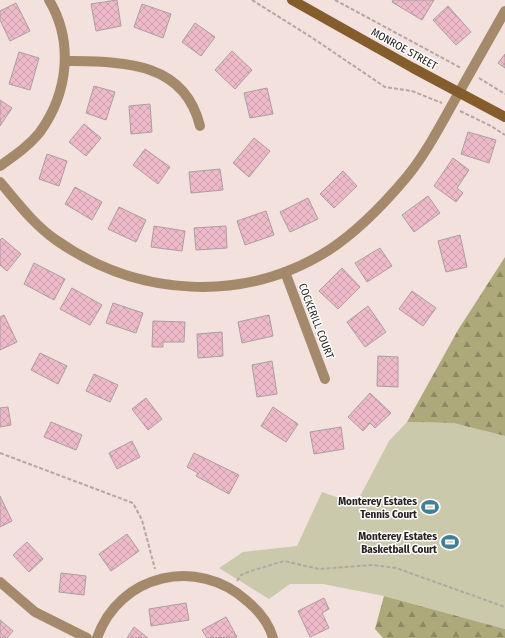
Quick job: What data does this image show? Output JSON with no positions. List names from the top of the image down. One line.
{"streets":{"main road":["MONROE STREET"],"street":["COCKERILL COURT"]},"places":{"sports":["Monterey Estates Tennis Court","Monterey Estates Basketball Court"]}}
